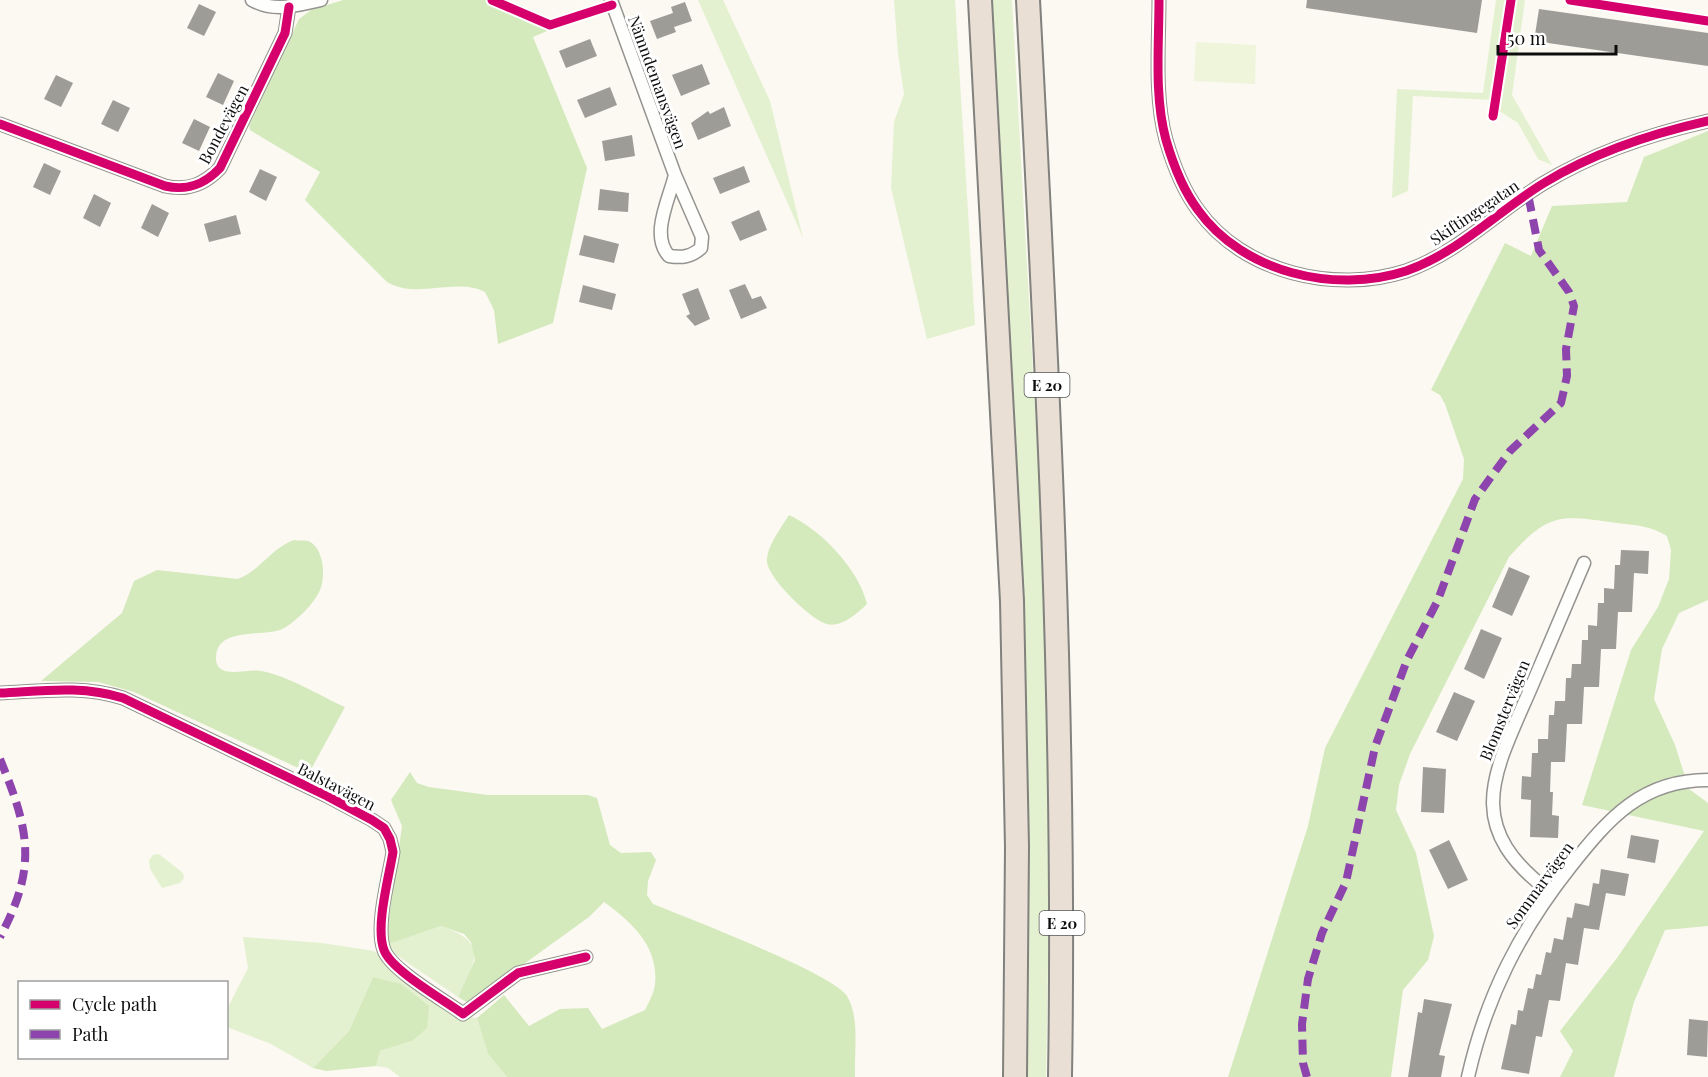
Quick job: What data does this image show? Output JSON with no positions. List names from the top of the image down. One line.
{"streets":{"highway":["E 20"],"street":["Nämndemansvägen","Bondevägen","Skiftingegatan","Blomstervägen","Balstavägen","Sommarvägen"]},"crossings":[["Blomstervägen","Sommarvägen"]],"legend":["Cycle path","Path"],"scale_bar":"50 m"}
